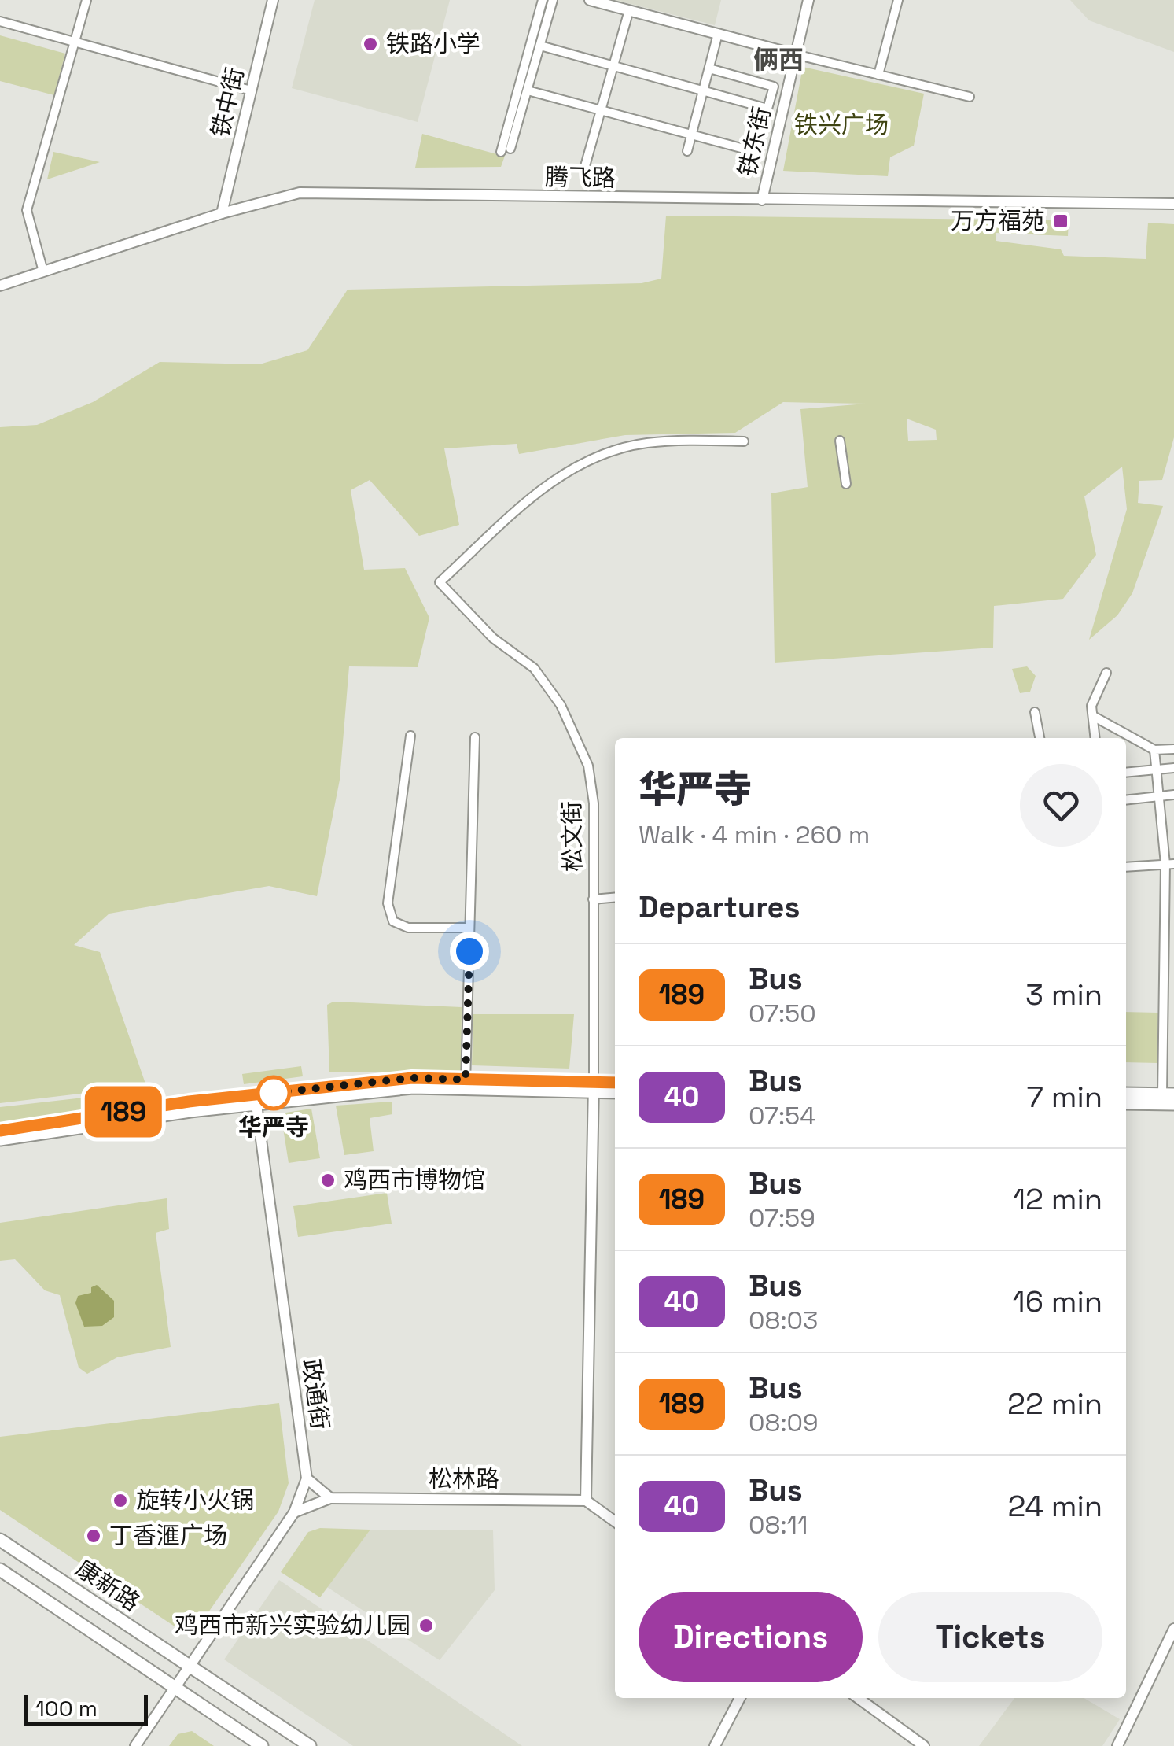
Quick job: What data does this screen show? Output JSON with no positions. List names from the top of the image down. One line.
{"streets":{"main road":["康新路"],"street":["铁中街","铁东街","腾飞路","松文街","政通街","松林路"]},"crossings":[["铁中街","腾飞路"],["铁东街","腾飞路"],["松文街","松林路"],["政通街","康新路"]],"districts":["俩西"],"parks":["铁兴广场"],"places":{"other":["铁路小学","华严寺","鸡西市博物馆","旋转小火锅","丁香滙广场","鸡西市新兴实验幼儿园"],"transit":["万方福苑"]},"lines":["bus line 189"],"scale_bar":"100 m","page":{"on_map":"189","heading":[["华严寺","Walk · 4 min · 260 m"],"Departures"],"list":[{"mark":"189","name":"Bus","note":"07:50","value":"3 min"},{"mark":"40","name":"Bus","note":"07:54","value":"7 min"},{"mark":"189","name":"Bus","note":"07:59","value":"12 min"},{"mark":"40","name":"Bus","note":"08:03","value":"16 min"},{"mark":"189","name":"Bus","note":"08:09","value":"22 min"},{"mark":"40","name":"Bus","note":"08:11","value":"24 min"}],"buttons":["Directions","Tickets"],"scale":"100 m"}}
